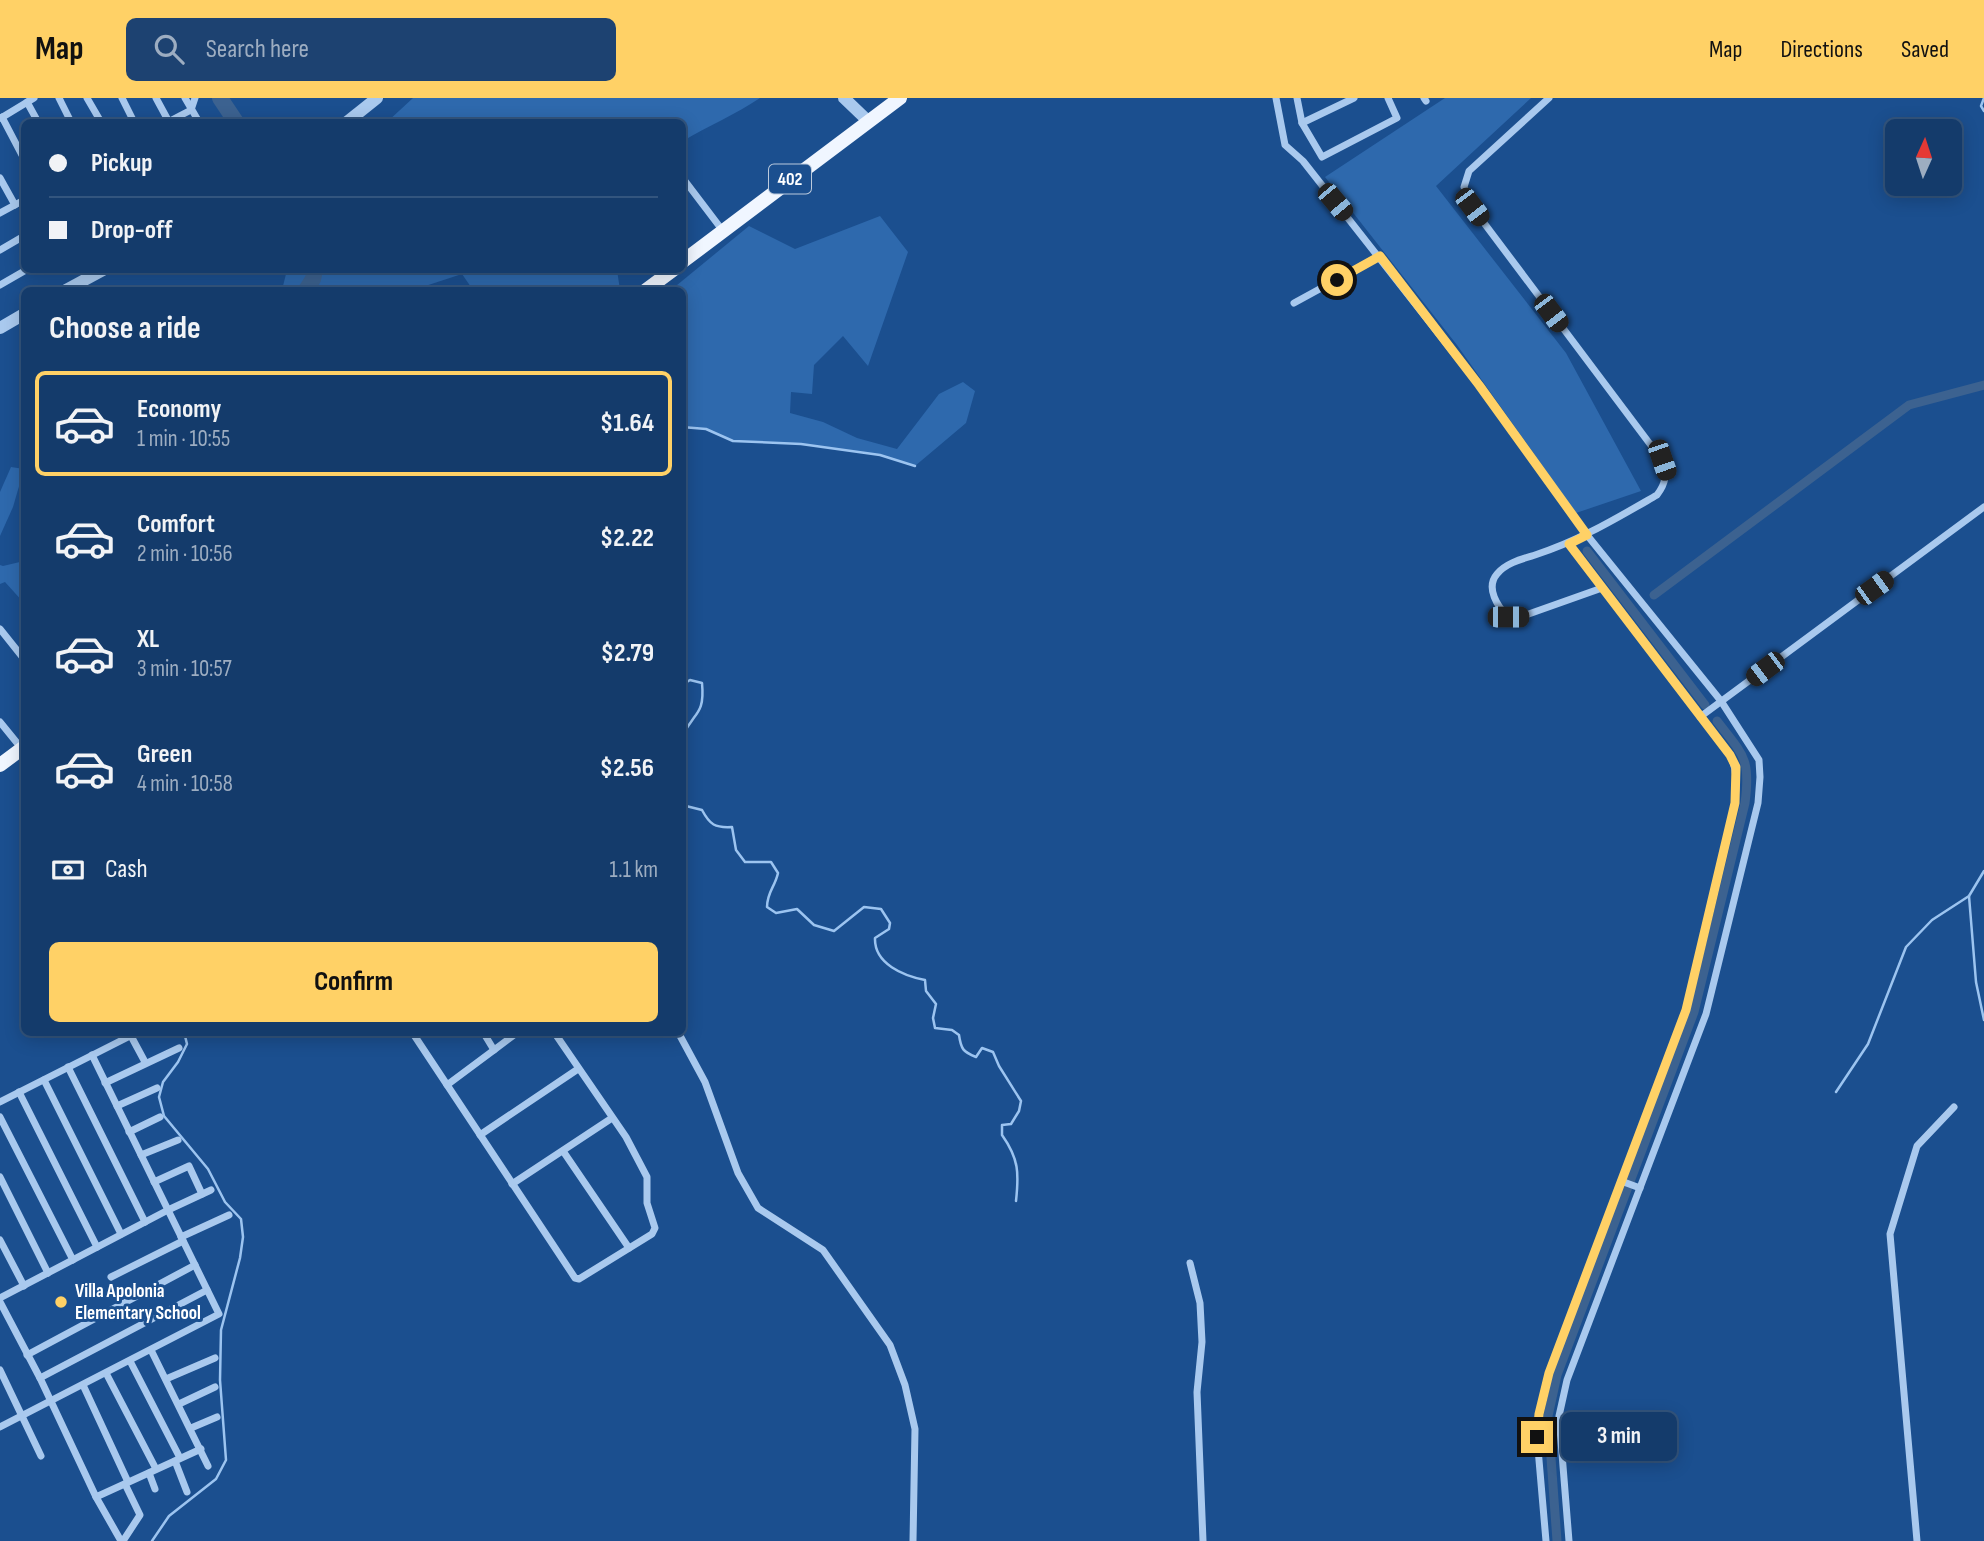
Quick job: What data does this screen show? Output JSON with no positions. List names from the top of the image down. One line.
{"streets":{"main road":["402"]},"places":["Villa Apolonia Elementary School"],"north":"top","page":{"header":"Map","search":"Search here","nav":["Map","Directions","Saved"],"banner":["Pickup","Drop-off"],"heading":"Choose a ride","list":[{"name":"Economy","note":"1 min · 10:55","value":"$1.64"},{"name":"Comfort","note":"2 min · 10:56","value":"$2.22"},{"name":"XL","note":"3 min · 10:57","value":"$2.79"},{"name":"Green","note":"4 min · 10:58","value":"$2.56"}],"pay":["Cash","1.1 km"],"buttons":"Confirm","bubble":"3 min"}}
